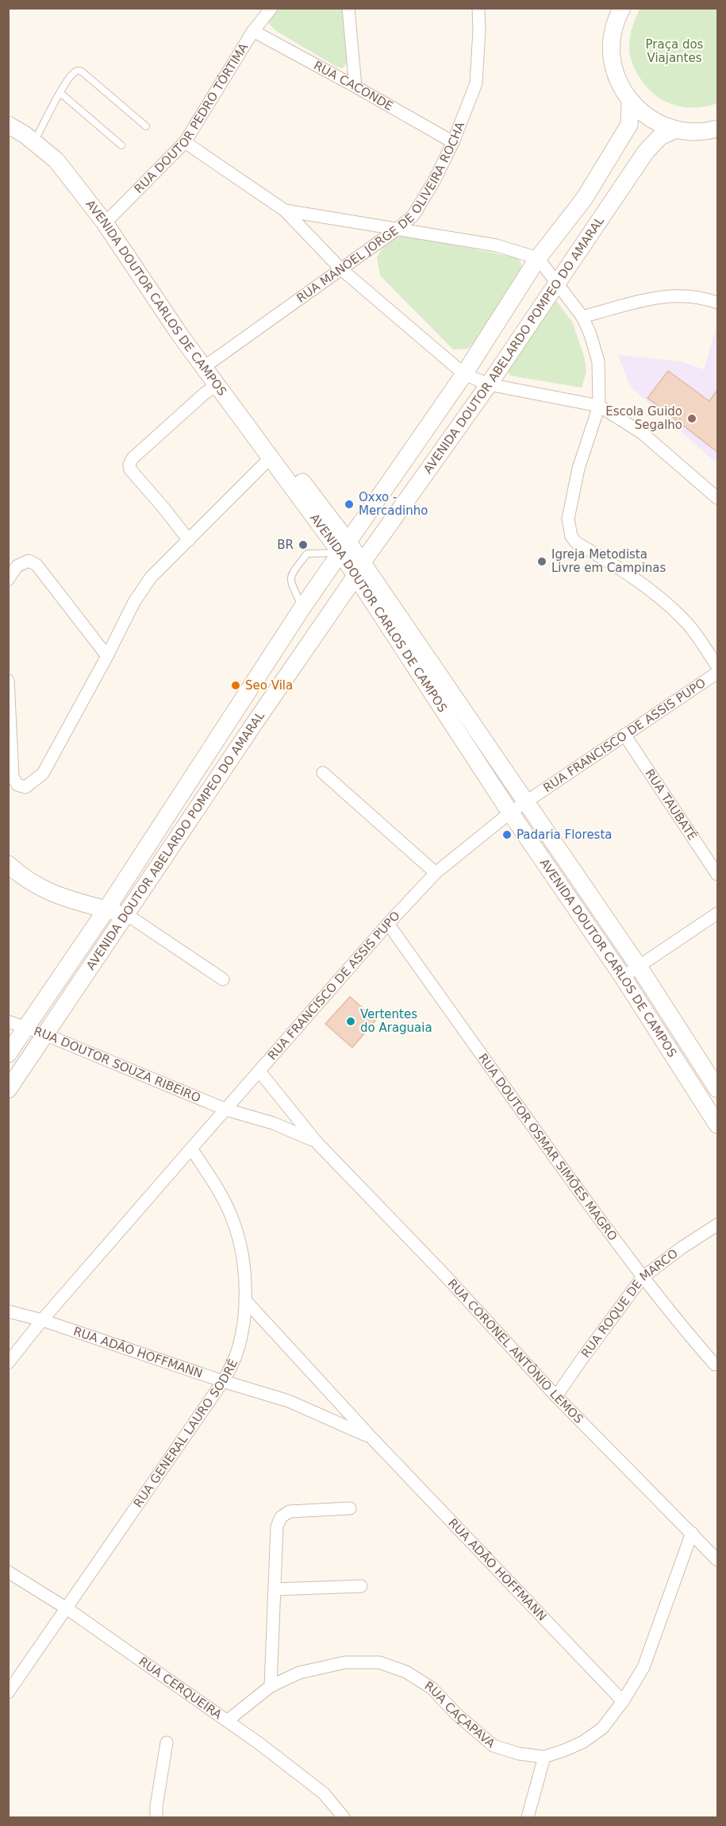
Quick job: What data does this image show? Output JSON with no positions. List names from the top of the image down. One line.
{"streets":{"main road":["AVENIDA DOUTOR CARLOS DE CAMPOS","AVENIDA DOUTOR ABELARDO POMPEO DO AMARAL"],"street":["RUA CACONDE","RUA DOUTOR PEDRO TÓRTIMA","RUA MANOEL JORGE DE OLIVEIRA ROCHA","RUA FRANCISCO DE ASSIS PUPO","RUA TAUBATÉ","RUA DOUTOR SOUZA RIBEIRO","RUA DOUTOR OSMAR SIMÕES MAGRO","RUA ROQUE DE MARCO","RUA CORONEL ANTÔNIO LEMOS","RUA ADÃO HOFFMANN","RUA GENERAL LAURO SODRÉ","RUA CERQUEIRA","RUA CAÇAPAVA"]},"crossings":[["RUA CACONDE","RUA DOUTOR PEDRO TÓRTIMA"],["RUA CACONDE","RUA MANOEL JORGE DE OLIVEIRA ROCHA"],["RUA DOUTOR PEDRO TÓRTIMA","AVENIDA DOUTOR CARLOS DE CAMPOS"],["RUA MANOEL JORGE DE OLIVEIRA ROCHA","AVENIDA DOUTOR CARLOS DE CAMPOS"],["AVENIDA DOUTOR CARLOS DE CAMPOS","AVENIDA DOUTOR ABELARDO POMPEO DO AMARAL"],["AVENIDA DOUTOR CARLOS DE CAMPOS","RUA FRANCISCO DE ASSIS PUPO"],["AVENIDA DOUTOR ABELARDO POMPEO DO AMARAL","RUA DOUTOR SOUZA RIBEIRO"],["RUA FRANCISCO DE ASSIS PUPO","RUA TAUBATÉ"],["RUA FRANCISCO DE ASSIS PUPO","RUA DOUTOR SOUZA RIBEIRO"],["RUA FRANCISCO DE ASSIS PUPO","RUA DOUTOR OSMAR SIMÕES MAGRO"],["RUA FRANCISCO DE ASSIS PUPO","RUA CORONEL ANTÔNIO LEMOS"],["RUA FRANCISCO DE ASSIS PUPO","RUA ADÃO HOFFMANN"],["RUA FRANCISCO DE ASSIS PUPO","RUA GENERAL LAURO SODRÉ"],["RUA DOUTOR SOUZA RIBEIRO","RUA CORONEL ANTÔNIO LEMOS"],["RUA DOUTOR OSMAR SIMÕES MAGRO","RUA ROQUE DE MARCO"],["RUA ROQUE DE MARCO","RUA CORONEL ANTÔNIO LEMOS"],["RUA CORONEL ANTÔNIO LEMOS","RUA CAÇAPAVA"],["RUA ADÃO HOFFMANN","RUA GENERAL LAURO SODRÉ"],["RUA ADÃO HOFFMANN","RUA CAÇAPAVA"],["RUA GENERAL LAURO SODRÉ","RUA CERQUEIRA"],["RUA CERQUEIRA","RUA CAÇAPAVA"]],"parks":["Praça dos Viajantes"],"places":["Escola Guido Segalho","Oxxo - Mercadinho","BR","Igreja Metodista Livre em Campinas","Seo Vila","Padaria Floresta","Vertentes do Araguaia"]}
